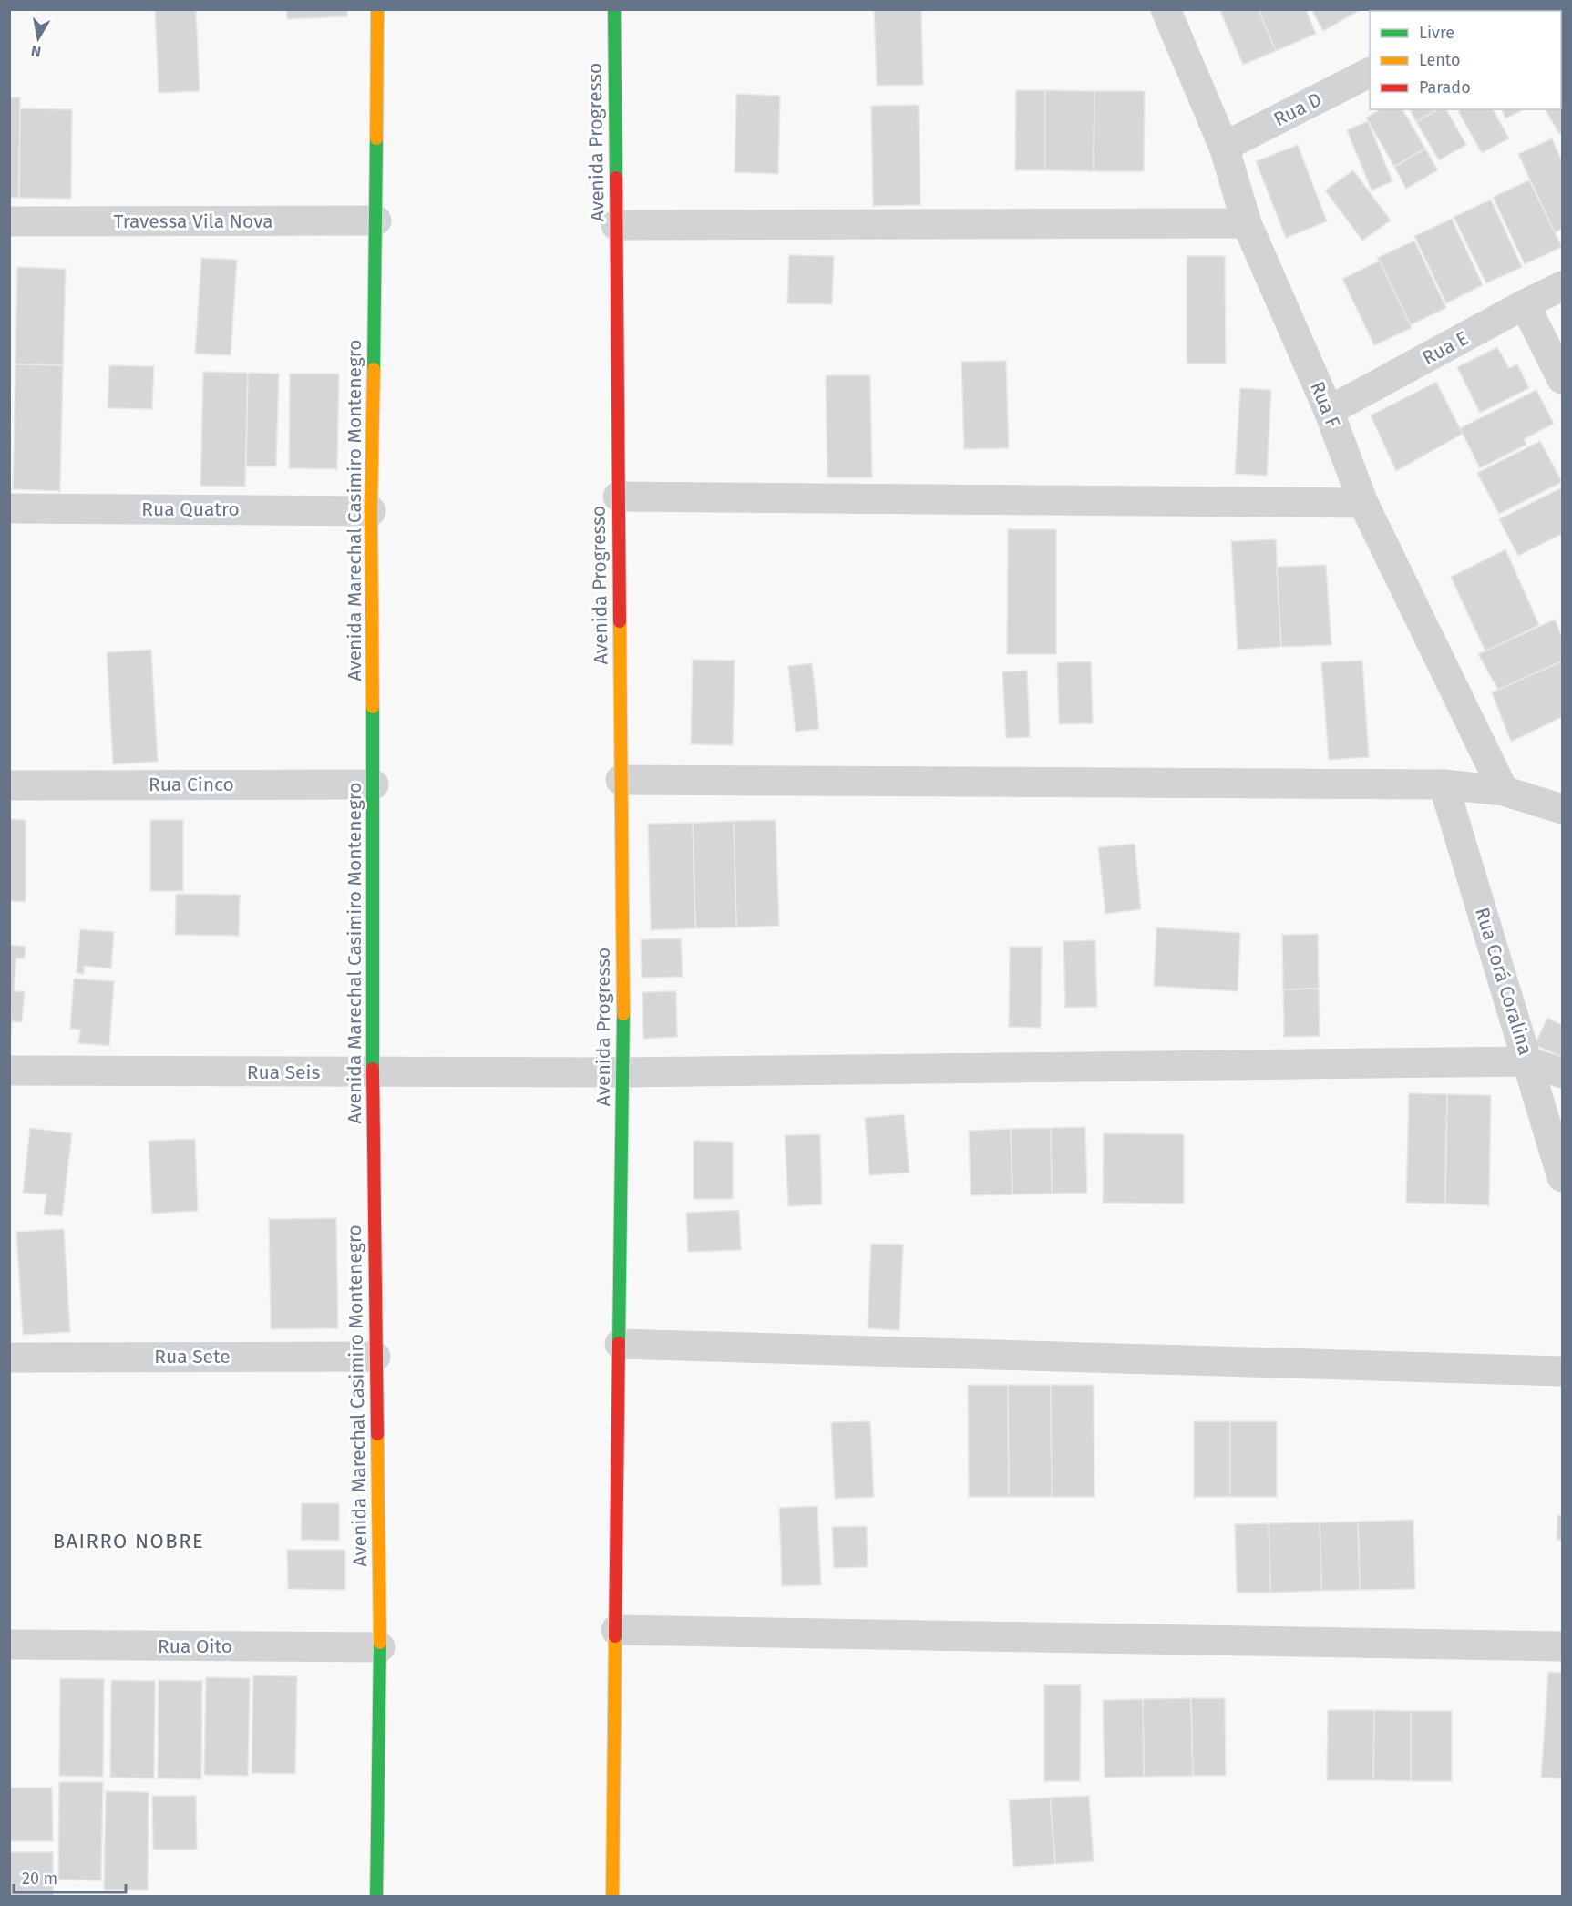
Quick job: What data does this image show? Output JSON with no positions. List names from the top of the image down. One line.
{"streets":{"street":["Rua D","Avenida Progresso","Travessa Vila Nova","Rua E","Rua F","Rua Quatro","Avenida Marechal Casimiro Montenegro","Rua Cinco","Rua Corá Coralina","Rua Seis","Rua Sete","Rua Oito"]},"crossings":[["Rua D","Rua F"],["Avenida Progresso","Rua Seis"],["Travessa Vila Nova","Avenida Marechal Casimiro Montenegro"],["Rua E","Rua F"],["Rua Quatro","Avenida Marechal Casimiro Montenegro"],["Avenida Marechal Casimiro Montenegro","Rua Cinco"],["Avenida Marechal Casimiro Montenegro","Rua Seis"],["Avenida Marechal Casimiro Montenegro","Rua Sete"],["Avenida Marechal Casimiro Montenegro","Rua Oito"],["Rua Corá Coralina","Rua Seis"]],"districts":["BAIRRO NOBRE"],"legend":["Livre","Lento","Parado"],"scale_bar":"20 m","north":"bottom"}
